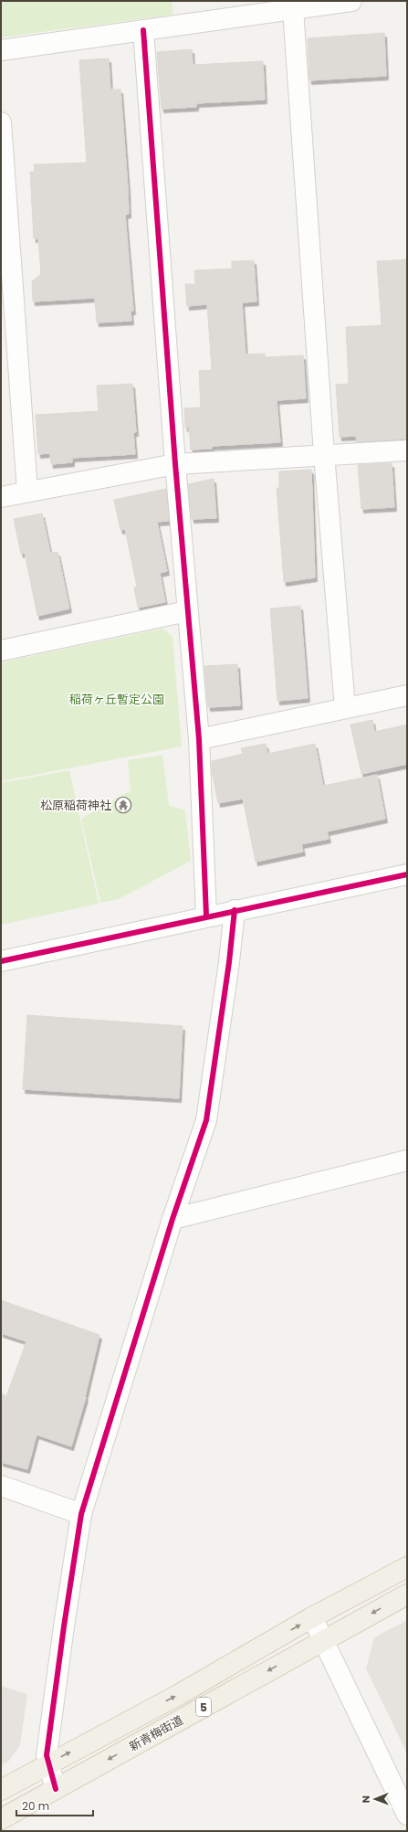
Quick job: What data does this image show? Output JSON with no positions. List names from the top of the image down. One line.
{"streets":{"main road":["5","新青梅街道"]},"parks":["稲荷ヶ丘暫定公園"],"places":{"temple":["松原稲荷神社"]},"scale_bar":"20 m","north":"left"}
